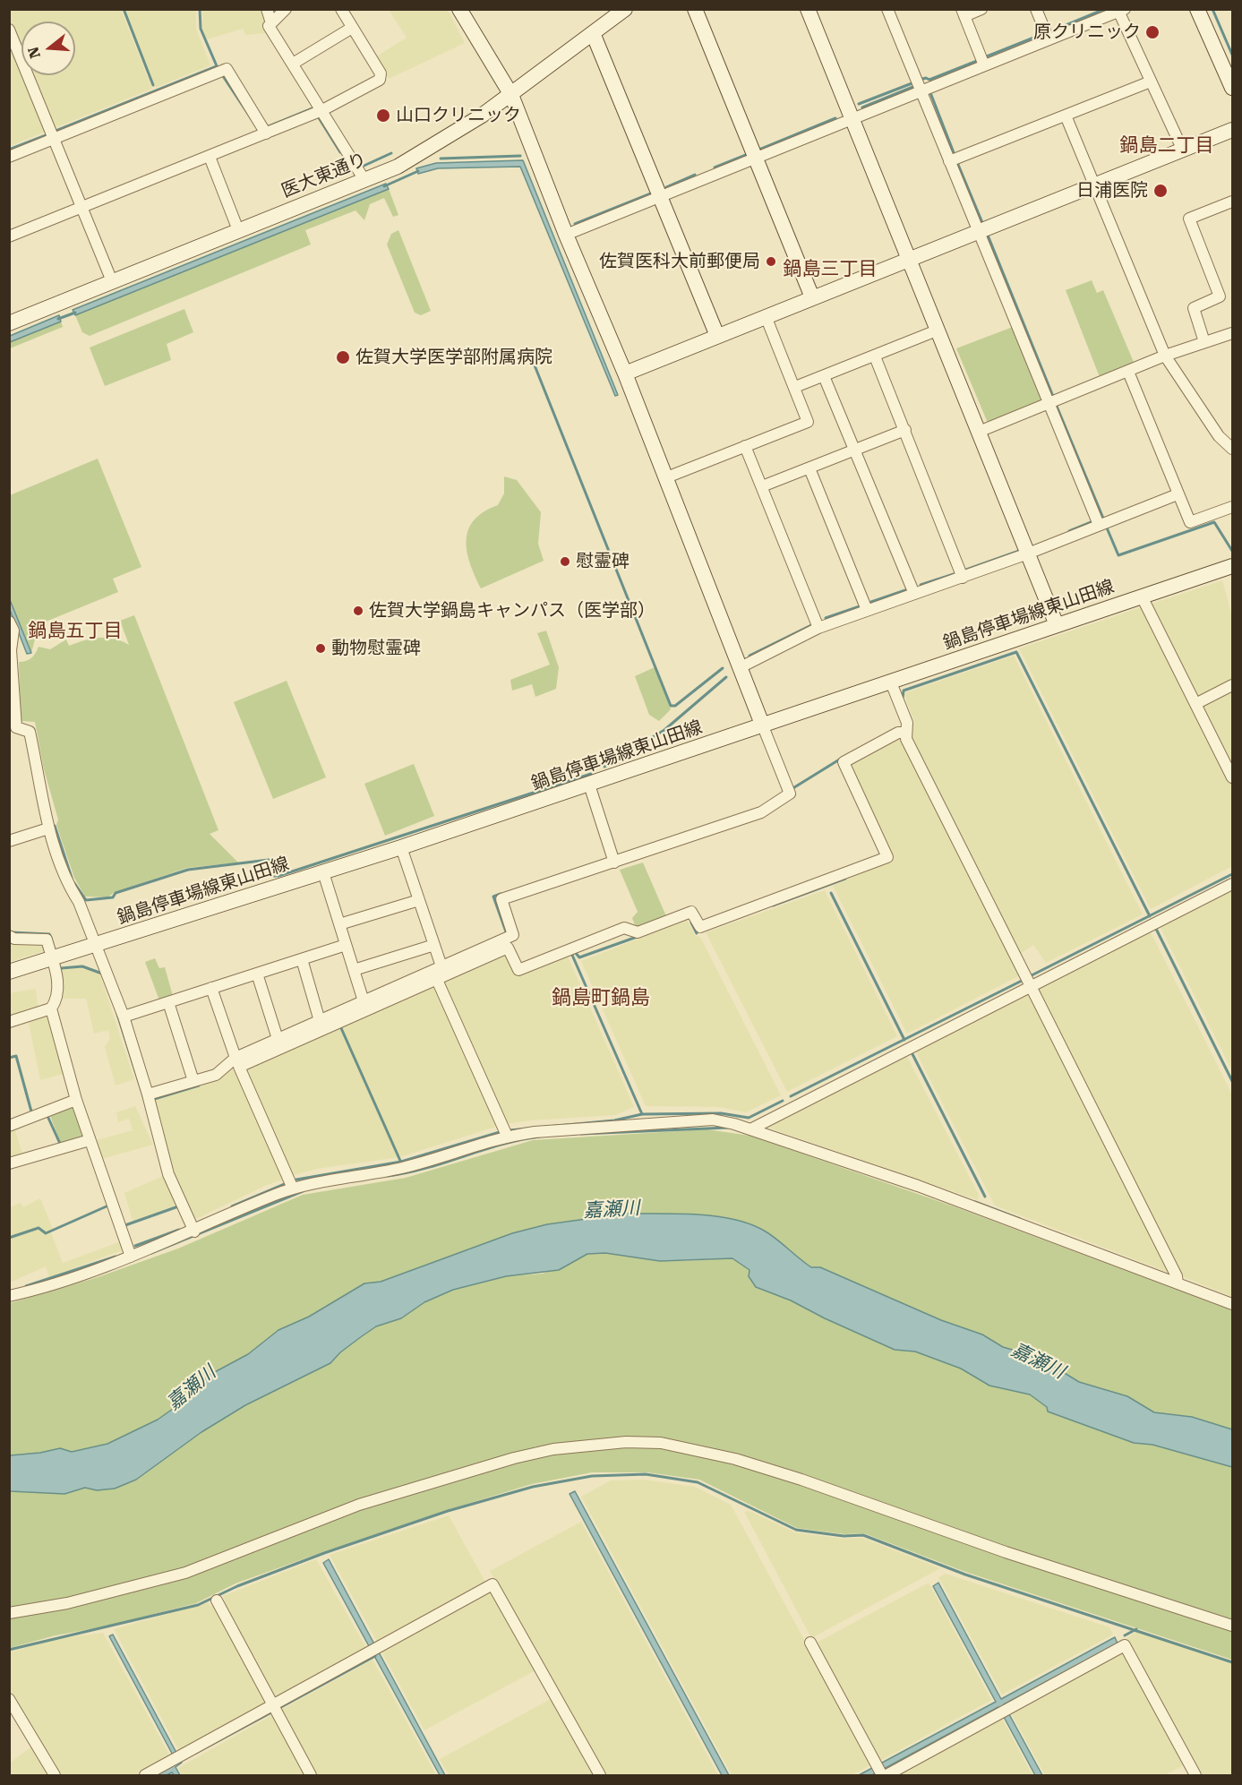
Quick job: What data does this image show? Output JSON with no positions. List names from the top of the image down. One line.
{"streets":{"street":["医大東通り","鍋島停車場線東山田線"]},"districts":["鍋島二丁目","鍋島三丁目","鍋島五丁目","鍋島町鍋島"],"water":["嘉瀬川"],"places":["原クリニック","山口クリニック","日浦医院","佐賀医科大前郵便局","佐賀大学医学部附属病院","慰霊碑","佐賀大学鍋島キャンパス（医学部）","動物慰霊碑"],"north":"left"}
